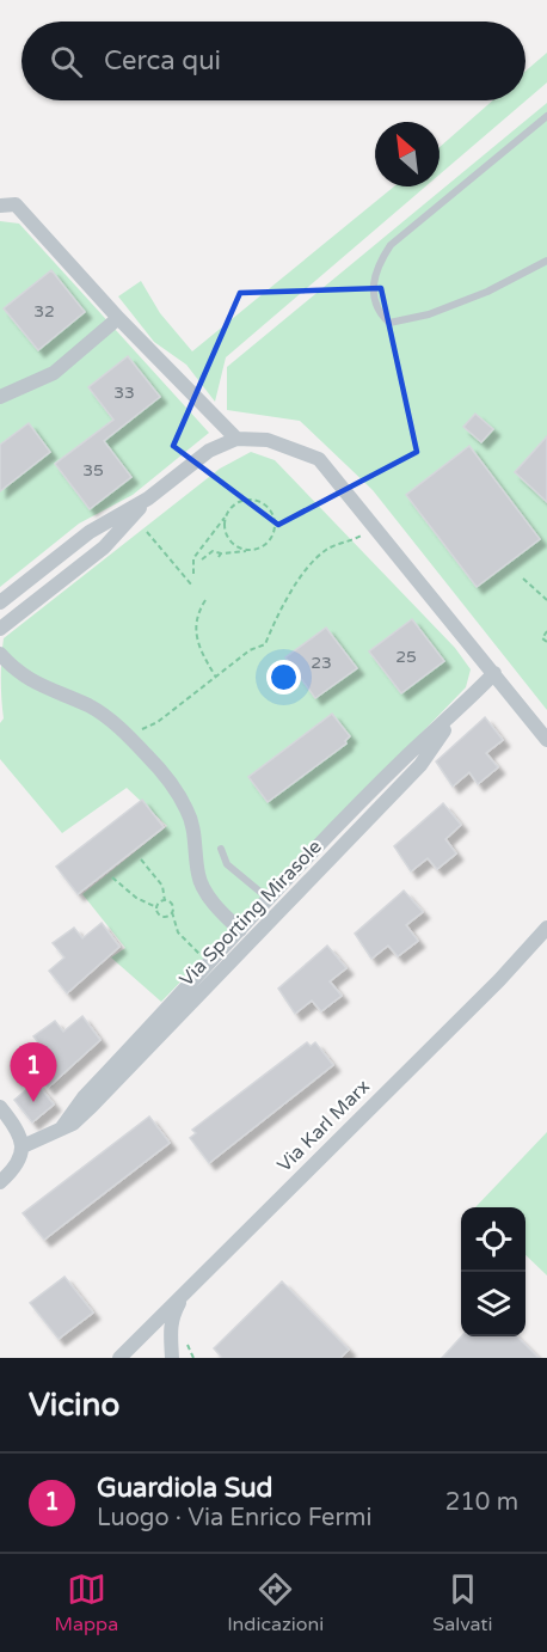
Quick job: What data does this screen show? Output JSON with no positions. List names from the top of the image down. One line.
{"streets":{"street":["Via Sporting Mirasole","Via Karl Marx"]},"house_numbers":["32","33","35","25","23"],"north":"top left","page":{"search":"Cerca qui","pins":"1","heading":"Vicino","list":[{"mark":"1","name":"Guardiola Sud","note":"Luogo · Via Enrico Fermi","value":"210 m"}],"nav":["Mappa","Indicazioni","Salvati"]}}
